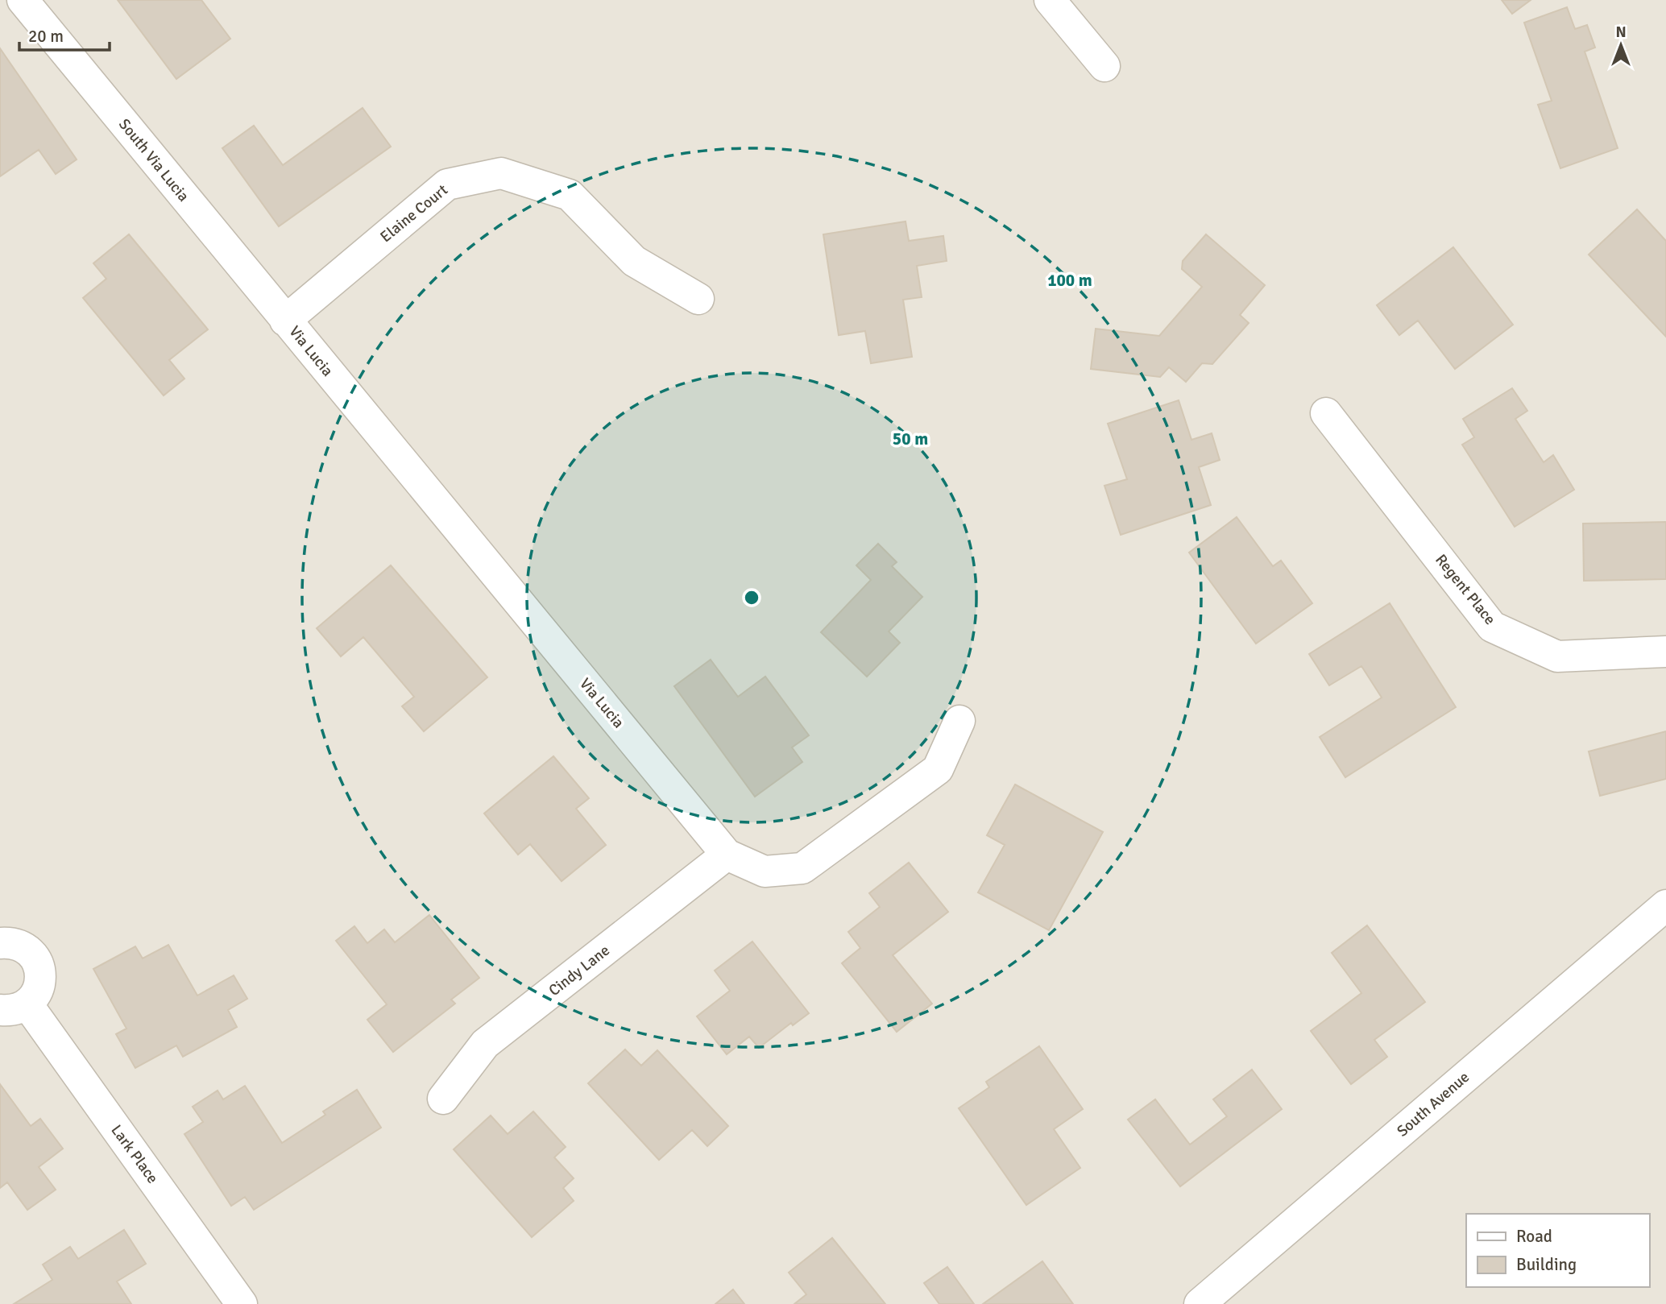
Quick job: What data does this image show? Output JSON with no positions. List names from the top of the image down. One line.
{"streets":{"street":["South Via Lucia","Elaine Court","Via Lucia","Regent Place","Cindy Lane","South Avenue","Lark Place"]},"crossings":[["South Via Lucia","Elaine Court"],["South Via Lucia","Via Lucia"],["Elaine Court","Via Lucia"],["Via Lucia","Cindy Lane"]],"legend":["Road","Building"],"scale_bar":"20 m","north":"top","rings":["100 m","50 m"]}
